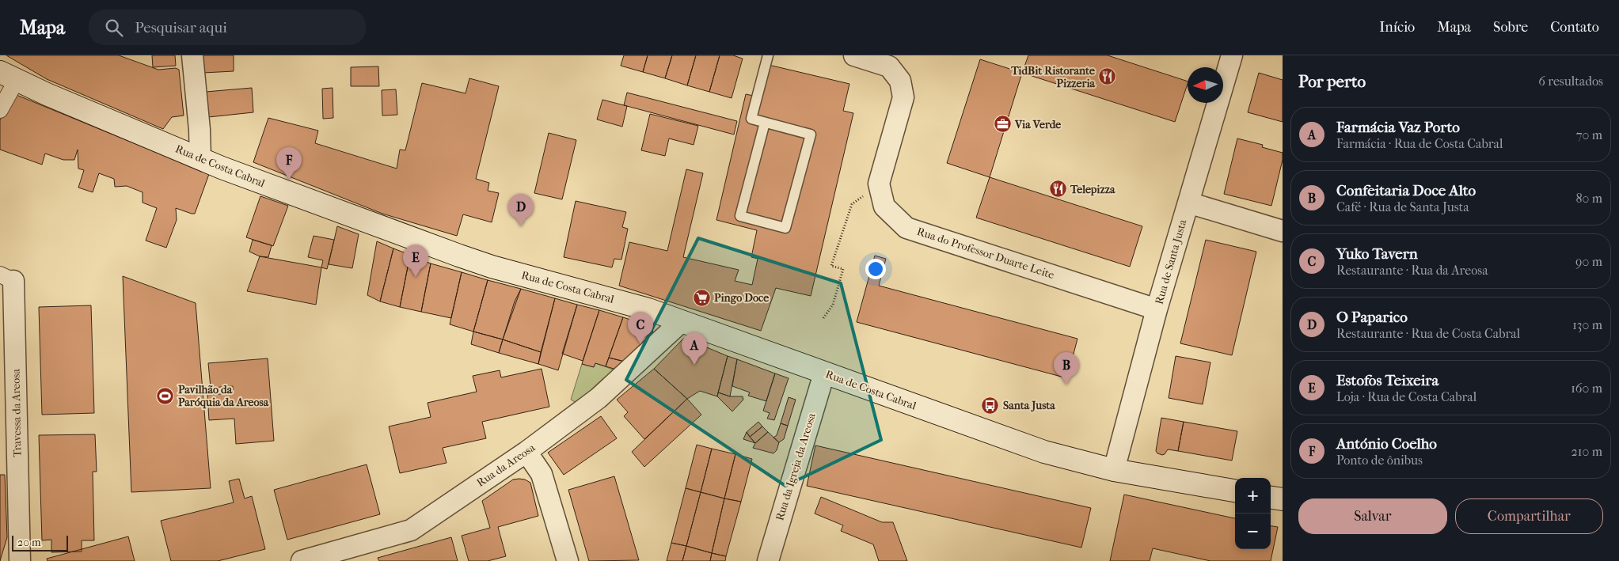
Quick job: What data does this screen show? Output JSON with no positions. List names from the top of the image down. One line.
{"streets":{"main road":["Rua de Costa Cabral"],"street":["Rua do Professor Duarte Leite","Rua de Santa Justa","Travessa da Areosa","Rua da Areosa","Rua da Igreja da Areosa"]},"crossings":[["Rua de Costa Cabral","Rua de Santa Justa"],["Rua de Costa Cabral","Rua da Areosa"],["Rua de Costa Cabral","Rua da Igreja da Areosa"],["Rua do Professor Duarte Leite","Rua de Santa Justa"]],"places":{"restaurant":["TidBit Ristorante Pizzeria","Telepizza"],"office":["Via Verde"],"supermarket":["Pingo Doce"],"sports":["Pavilhão da Paróquia da Areosa"],"bus stop":["Santa Justa"]},"scale_bar":"20 m","north":"left","page":{"header":"Mapa","search":"Pesquisar aqui","nav":["Início","Mapa","Sobre","Contato"],"heading":["Por perto","6 resultados"],"list":[{"mark":"A","name":"Farmácia Vaz Porto","note":"Farmácia · Rua de Costa Cabral","value":"70 m"},{"mark":"B","name":"Confeitaria Doce Alto","note":"Café · Rua de Santa Justa","value":"80 m"},{"mark":"C","name":"Yuko Tavern","note":"Restaurante · Rua da Areosa","value":"90 m"},{"mark":"D","name":"O Paparico","note":"Restaurante · Rua de Costa Cabral","value":"130 m"},{"mark":"E","name":"Estofos Teixeira","note":"Loja · Rua de Costa Cabral","value":"160 m"},{"mark":"F","name":"António Coelho","note":"Ponto de ônibus","value":"210 m"}],"pins":["F","D","E","C","A","B"],"map_buttons":["+","−"],"buttons":["Salvar","Compartilhar"],"scale":"20 m"}}
